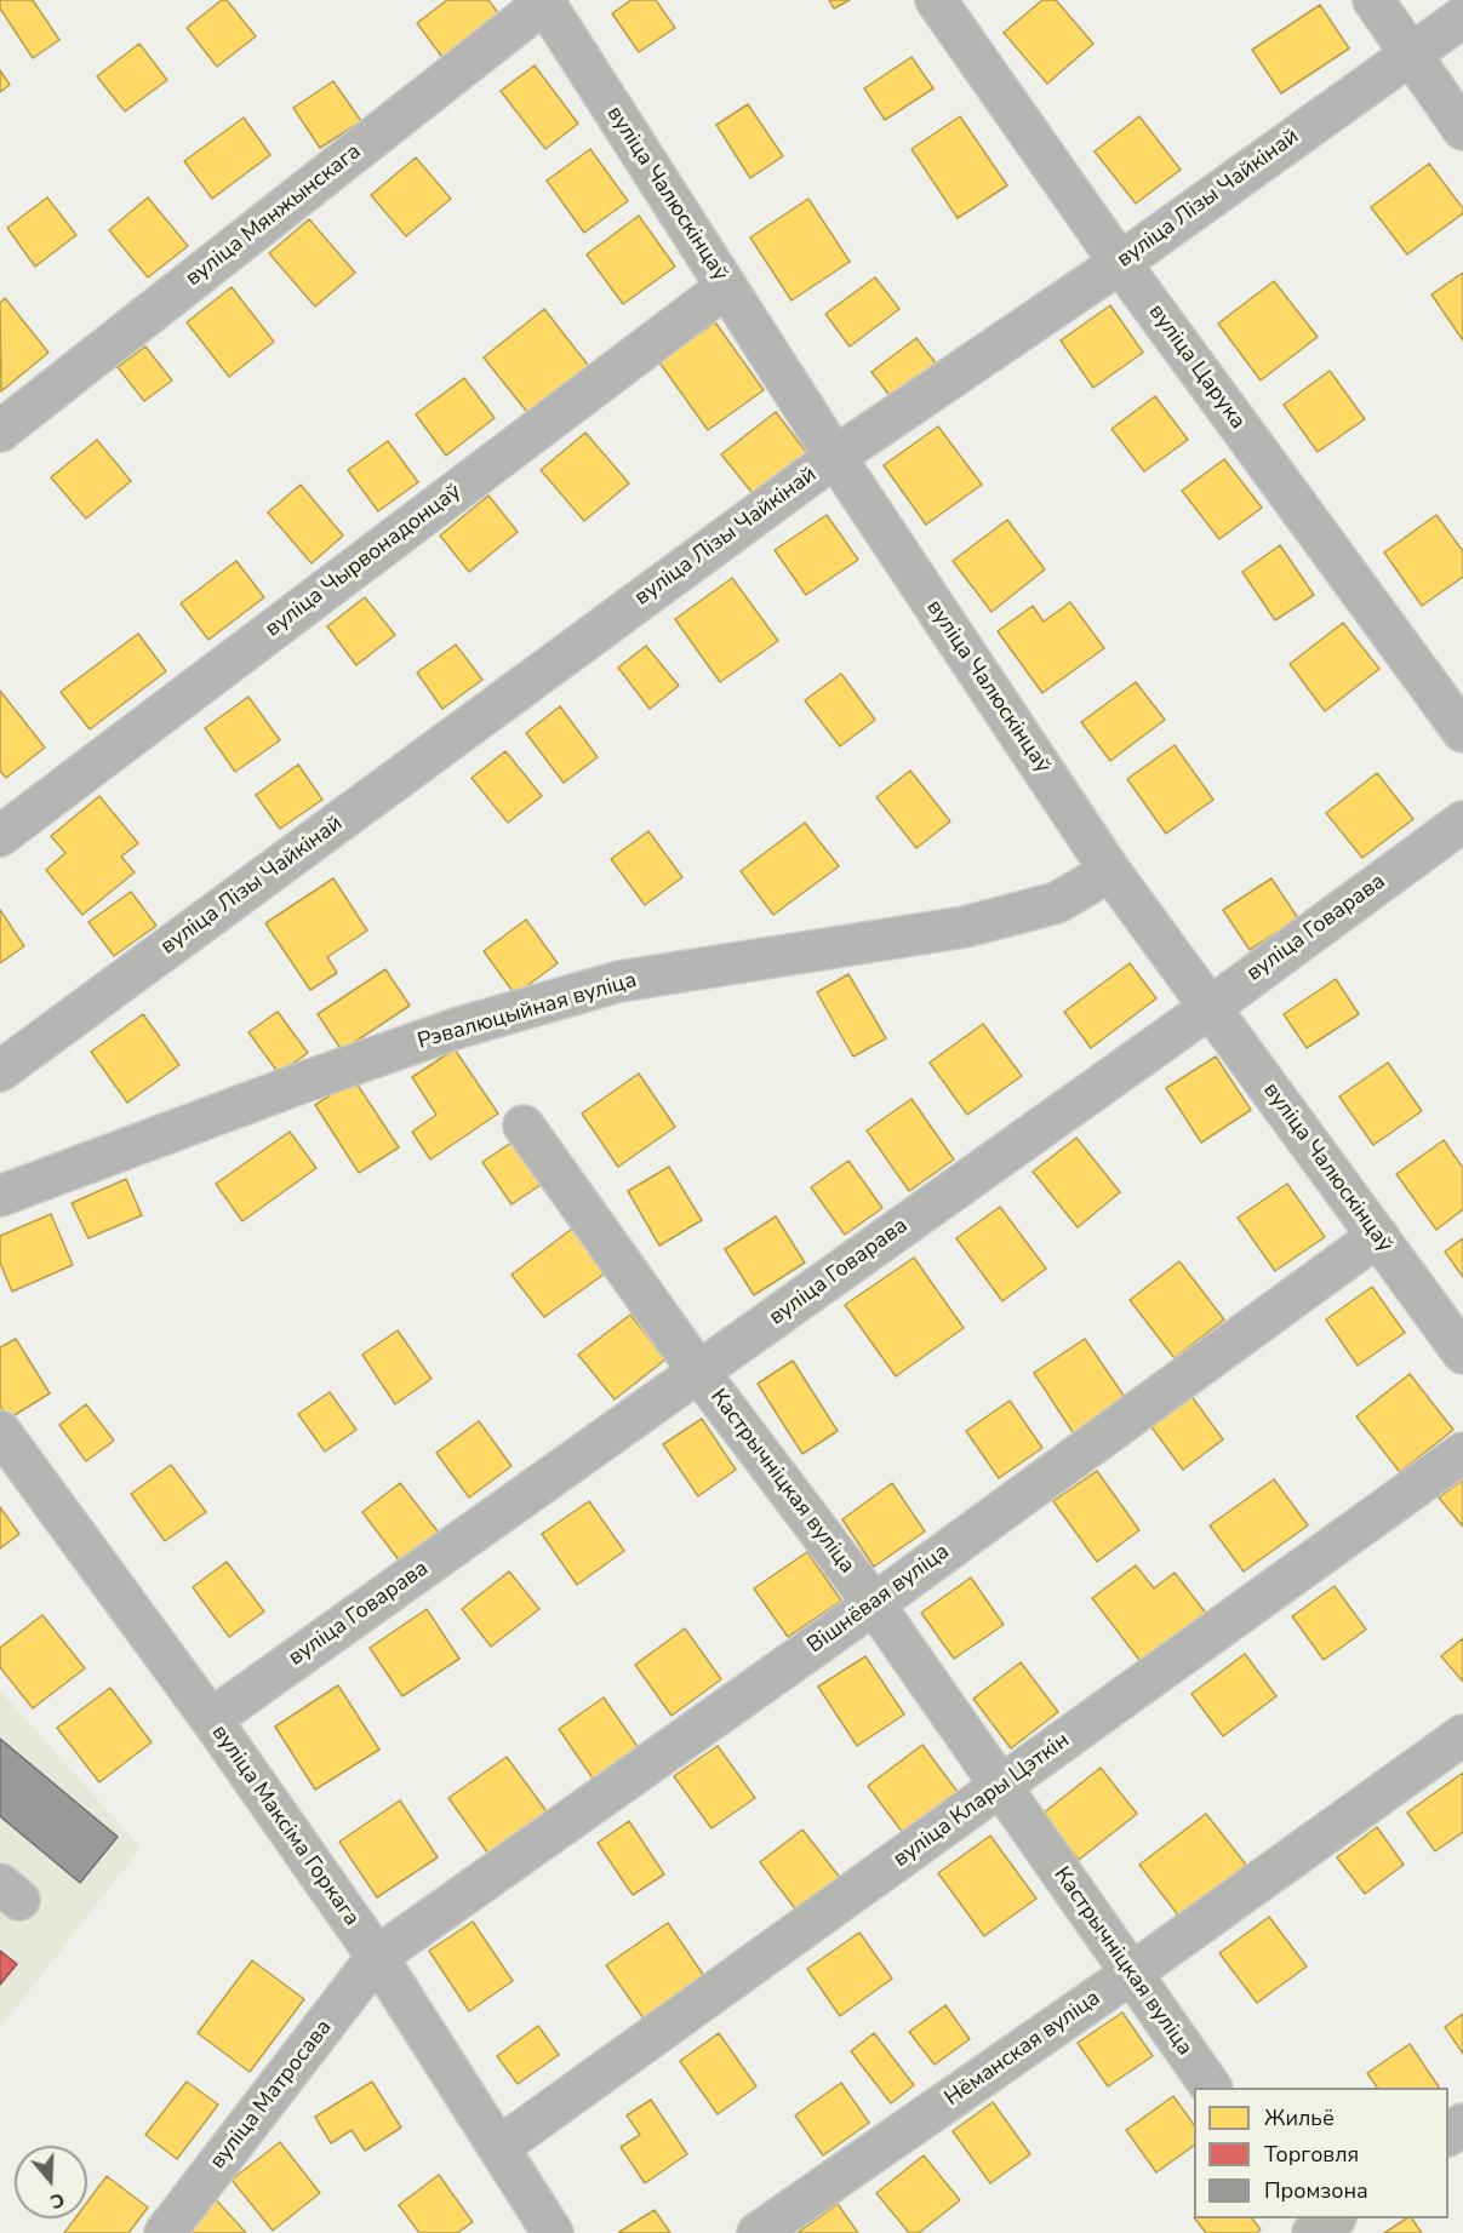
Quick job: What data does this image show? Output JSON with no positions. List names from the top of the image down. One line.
{"streets":{"street":["вуліца Чалюскінцаў","вуліца Лізы Чайкінай","вуліца Мянжынскага","вуліца Царука","вуліца Чырвонадонцаў","вуліца Говарава","Рэвалюцыйная вуліца","Кастрычніцкая вуліца","Вішнёвая вуліца","вуліца Клары Цэткін","вуліца Максіма Горкага","Нёманская вуліца","вуліца Матросава"]},"crossings":[["вуліца Чалюскінцаў","вуліца Лізы Чайкінай"],["вуліца Чалюскінцаў","вуліца Мянжынскага"],["вуліца Чалюскінцаў","вуліца Чырвонадонцаў"],["вуліца Чалюскінцаў","вуліца Говарава"],["вуліца Чалюскінцаў","Рэвалюцыйная вуліца"],["вуліца Чалюскінцаў","Вішнёвая вуліца"],["вуліца Лізы Чайкінай","вуліца Царука"],["вуліца Говарава","Кастрычніцкая вуліца"],["вуліца Говарава","вуліца Максіма Горкага"],["Кастрычніцкая вуліца","Вішнёвая вуліца"],["Кастрычніцкая вуліца","вуліца Клары Цэткін"],["Кастрычніцкая вуліца","Нёманская вуліца"],["Вішнёвая вуліца","вуліца Максіма Горкага"],["Вішнёвая вуліца","вуліца Матросава"],["вуліца Клары Цэткін","вуліца Максіма Горкага"],["вуліца Максіма Горкага","вуліца Матросава"]],"legend":["Жильё","Торговля","Промзона"],"north":"bottom"}
